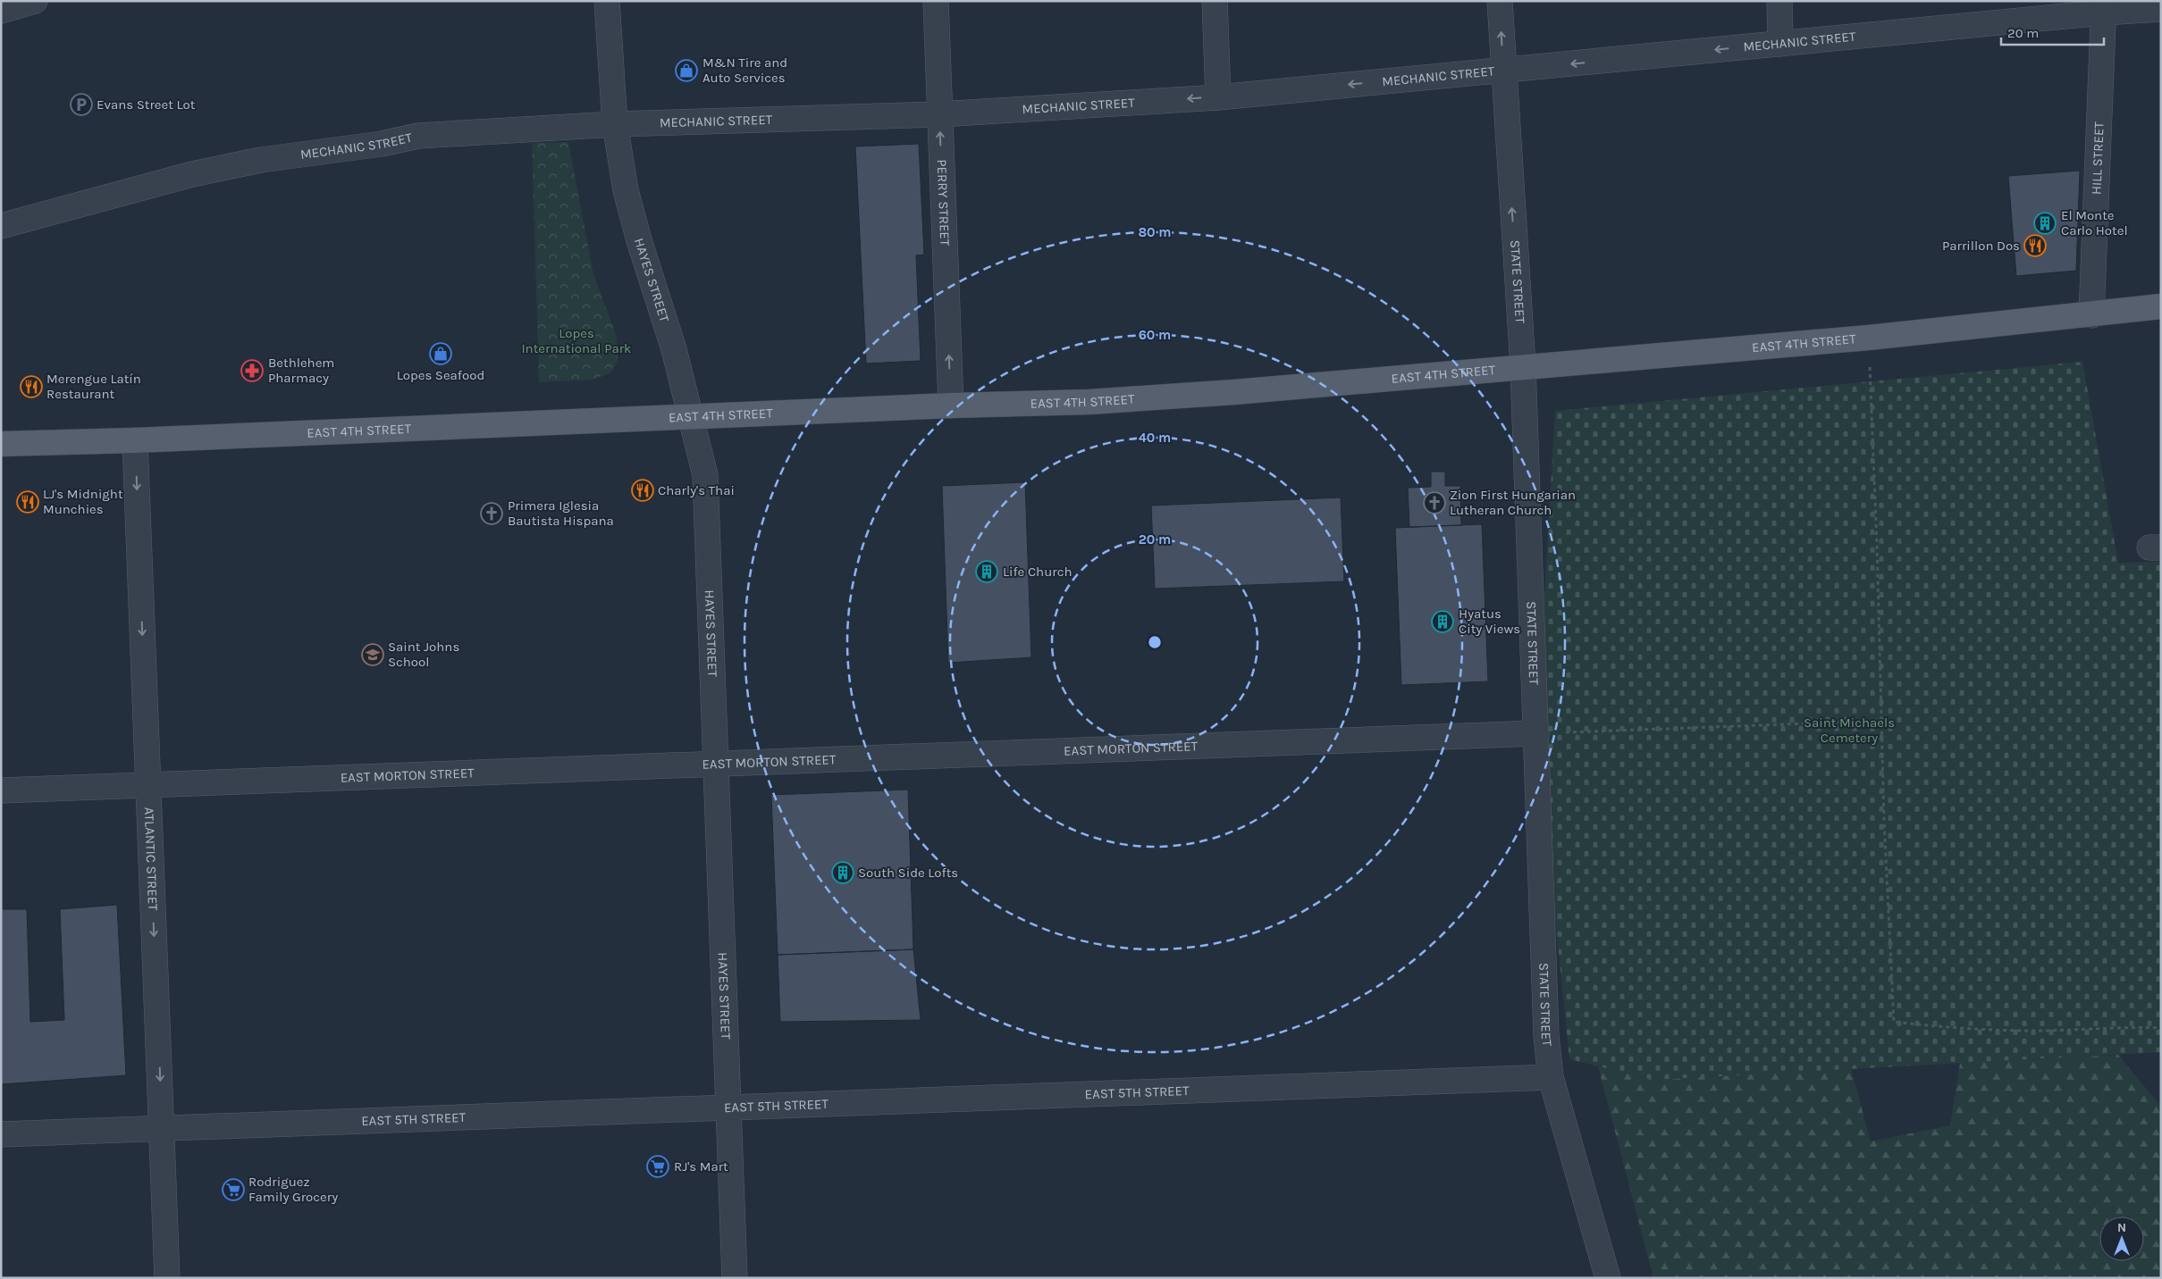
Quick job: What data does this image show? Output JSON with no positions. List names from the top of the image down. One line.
{"streets":{"main road":["EAST 4TH STREET"],"street":["MECHANIC STREET","HILL STREET","PERRY STREET","HAYES STREET","STATE STREET","EAST MORTON STREET","ATLANTIC STREET","EAST 5TH STREET"]},"crossings":[["MECHANIC STREET","HILL STREET"],["MECHANIC STREET","PERRY STREET"],["MECHANIC STREET","HAYES STREET"],["MECHANIC STREET","STATE STREET"],["HILL STREET","EAST 4TH STREET"],["PERRY STREET","EAST 4TH STREET"],["HAYES STREET","EAST 4TH STREET"],["HAYES STREET","EAST MORTON STREET"],["HAYES STREET","EAST 5TH STREET"],["STATE STREET","EAST 4TH STREET"],["STATE STREET","EAST MORTON STREET"],["STATE STREET","EAST 5TH STREET"],["EAST 4TH STREET","ATLANTIC STREET"],["EAST MORTON STREET","ATLANTIC STREET"],["ATLANTIC STREET","EAST 5TH STREET"]],"one_way":["MECHANIC STREET","PERRY STREET","ATLANTIC STREET"],"parks":["Lopes International Park","Saint Michaels Cemetery"],"places":{"shop":["M&N Tire and Auto Services","Lopes Seafood"],"parking":["Evans Street Lot"],"building":["El Monte Carlo Hotel","Life Church","Hyatus City Views","South Side Lofts"],"restaurant":["Parrillon Dos","Merengue Latín Restaurant","Charly's Thai","LJ's Midnight Munchies"],"pharmacy":["Bethlehem Pharmacy"],"church":["Zion First Hungarian Lutheran Church","Primera Iglesia Bautista Hispana"],"school or university":["Saint Johns School"],"supermarket":["RJ's Mart","Rodriguez Family Grocery"]},"scale_bar":"20 m","north":"top","rings":["80 m","60 m","40 m","20 m"]}
